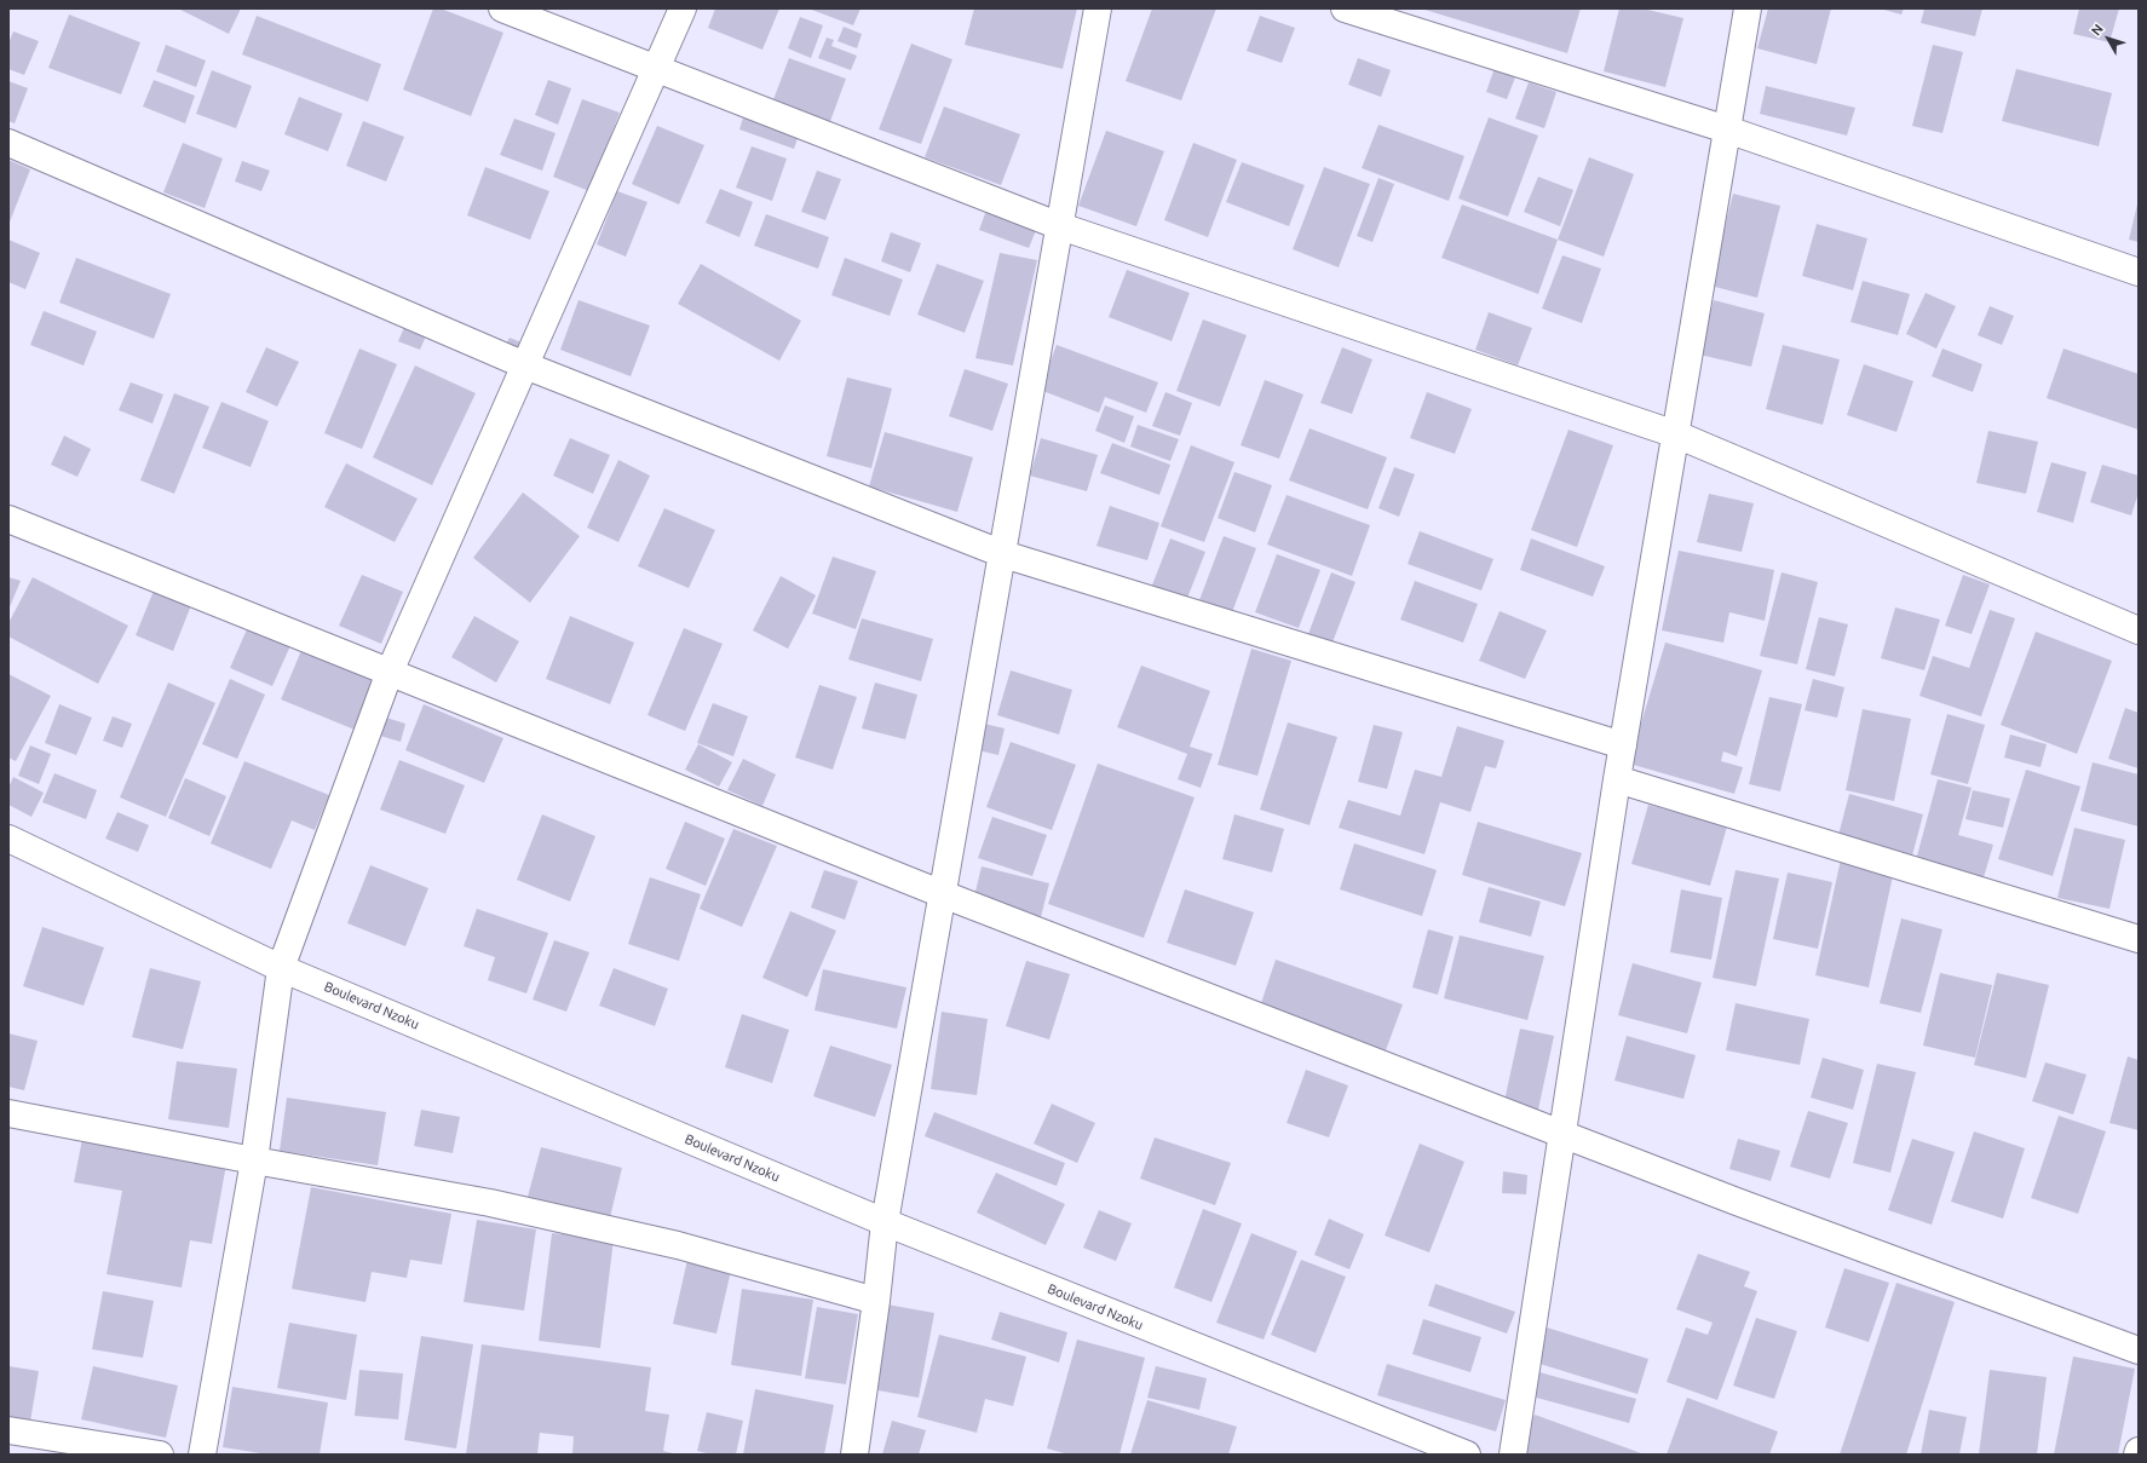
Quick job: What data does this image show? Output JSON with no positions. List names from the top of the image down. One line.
{"streets":{"street":["Boulevard Nzoku"]},"north":"top left"}
